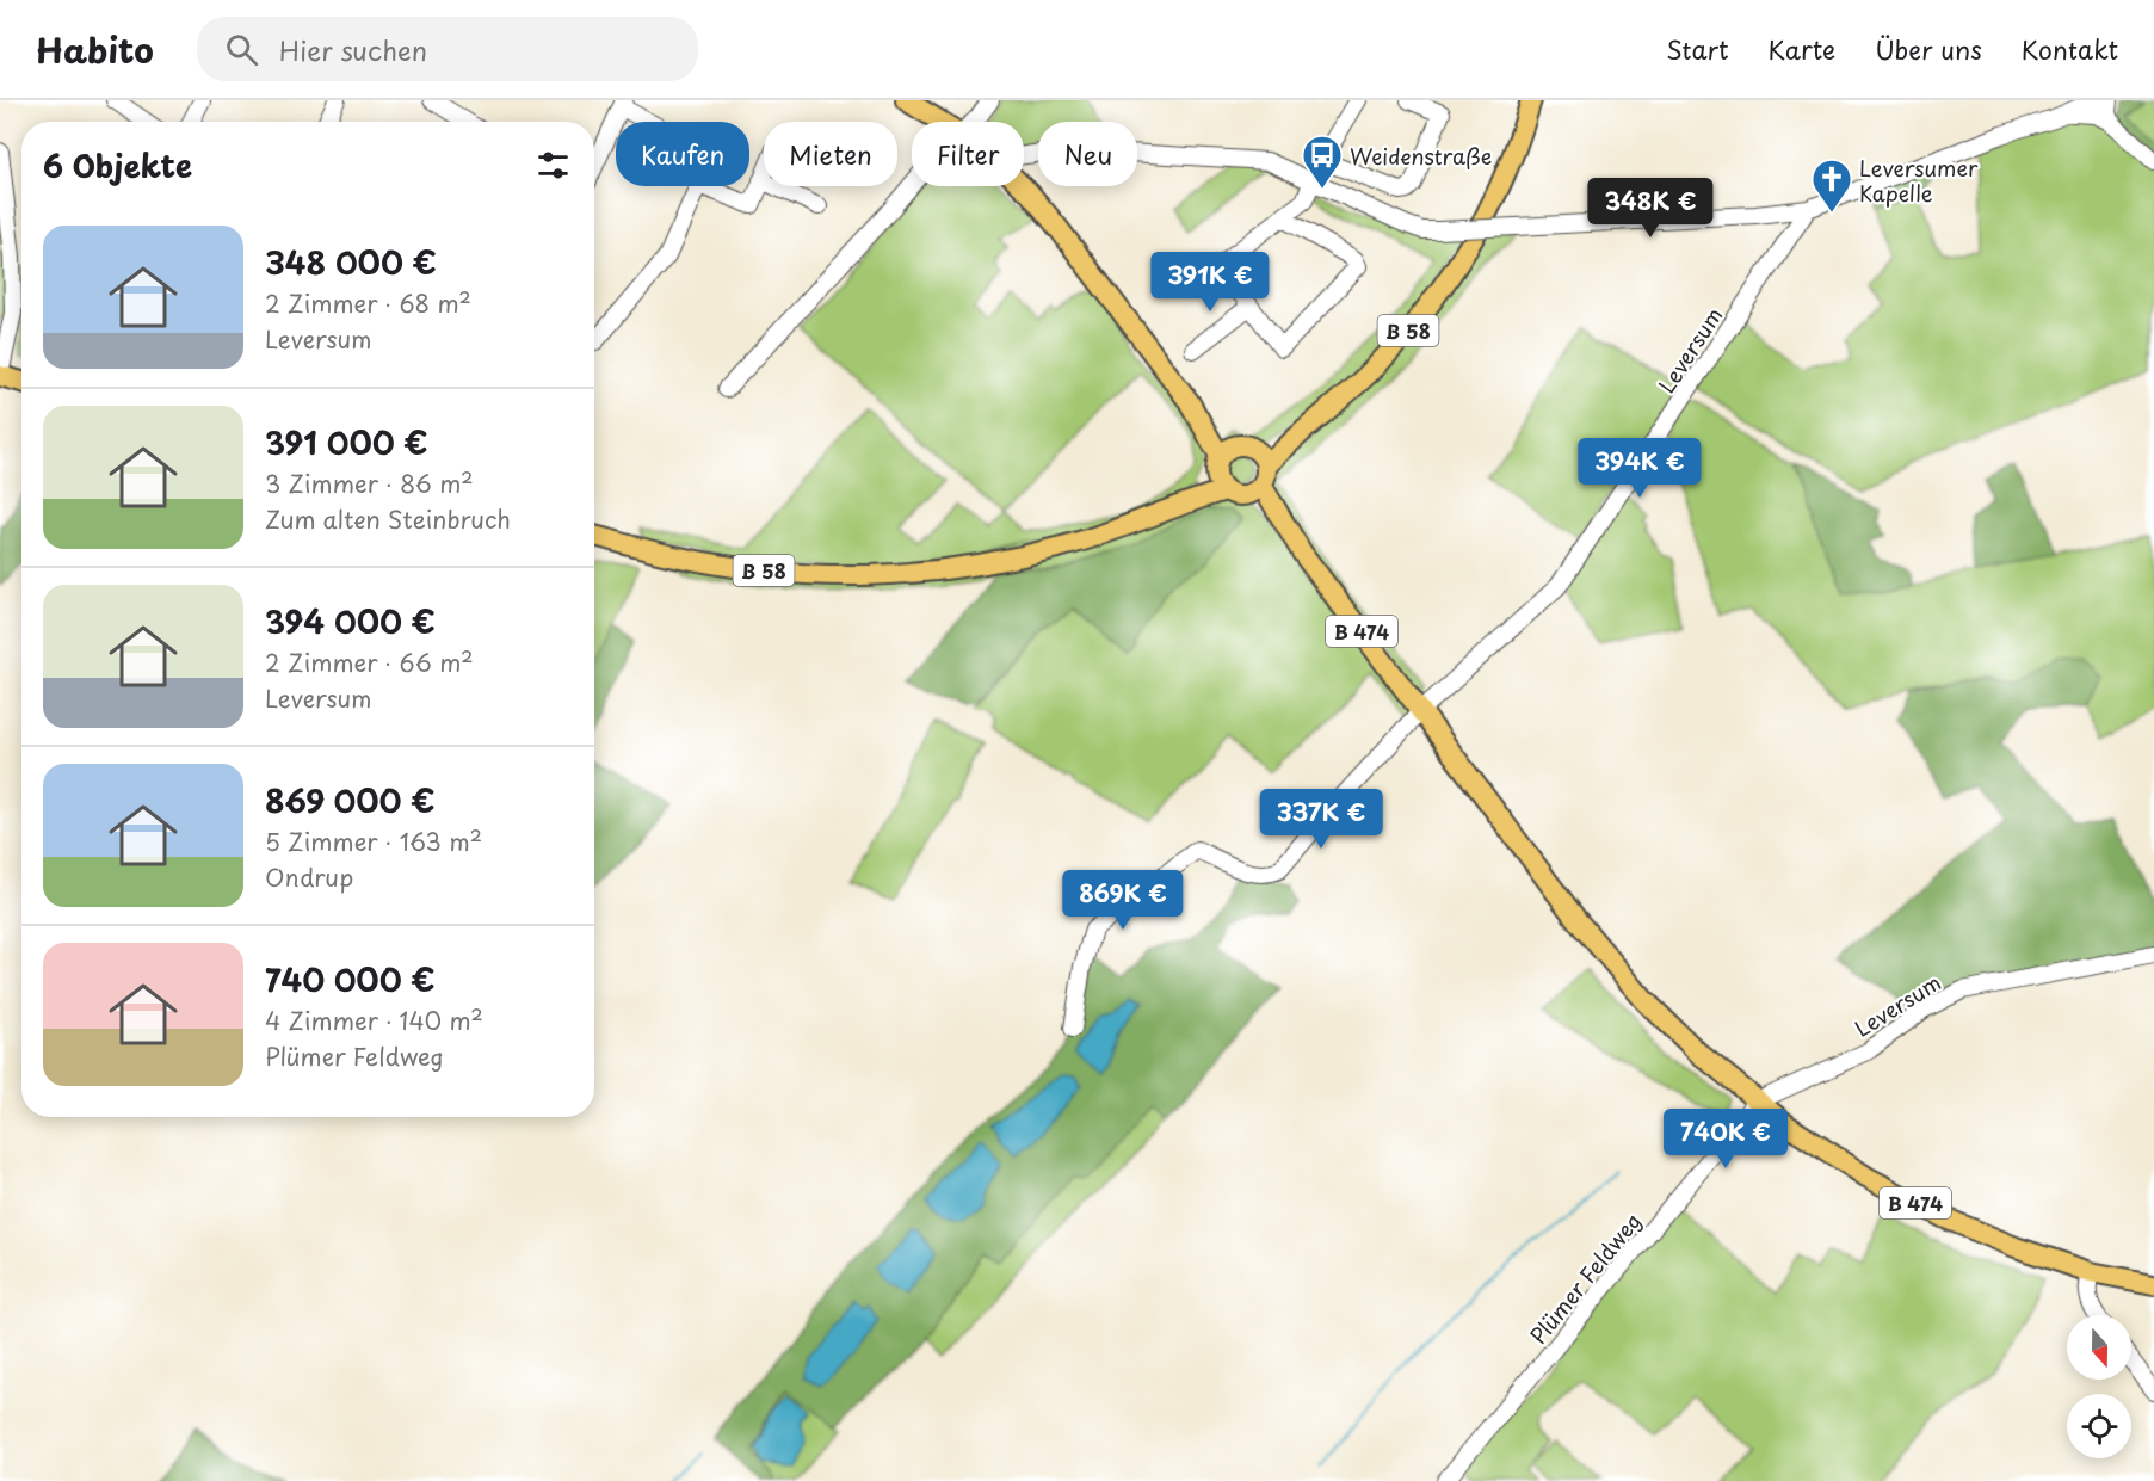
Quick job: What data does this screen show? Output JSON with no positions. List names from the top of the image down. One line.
{"streets":{"main road":["B 58","B 474"],"street":["Leversum","Plümer Feldweg"]},"crossings":[["B 58","B 474"],["Leversum","B 474"],["Leversum","Plümer Feldweg"],["B 474","Plümer Feldweg"]],"places":{"bus stop":["Weidenstraße"],"church":["Leversumer Kapelle"]},"north":"bottom","page":{"header":"Habito","search":"Hier suchen","nav":["Start","Karte","Über uns","Kontakt"],"chip":["Kaufen","Mieten","Filter","Neu"],"heading":"6 Objekte","price":["348K €","391K €","394K €","337K €","869K €","740K €"],"list":[{"name":"348 000 €","note":"2 Zimmer · 68 m² · Leversum"},{"name":"391 000 €","note":"3 Zimmer · 86 m² · Zum alten Steinbruch"},{"name":"394 000 €","note":"2 Zimmer · 66 m² · Leversum"},{"name":"869 000 €","note":"5 Zimmer · 163 m² · Ondrup"},{"name":"740 000 €","note":"4 Zimmer · 140 m² · Plümer Feldweg"}]}}
